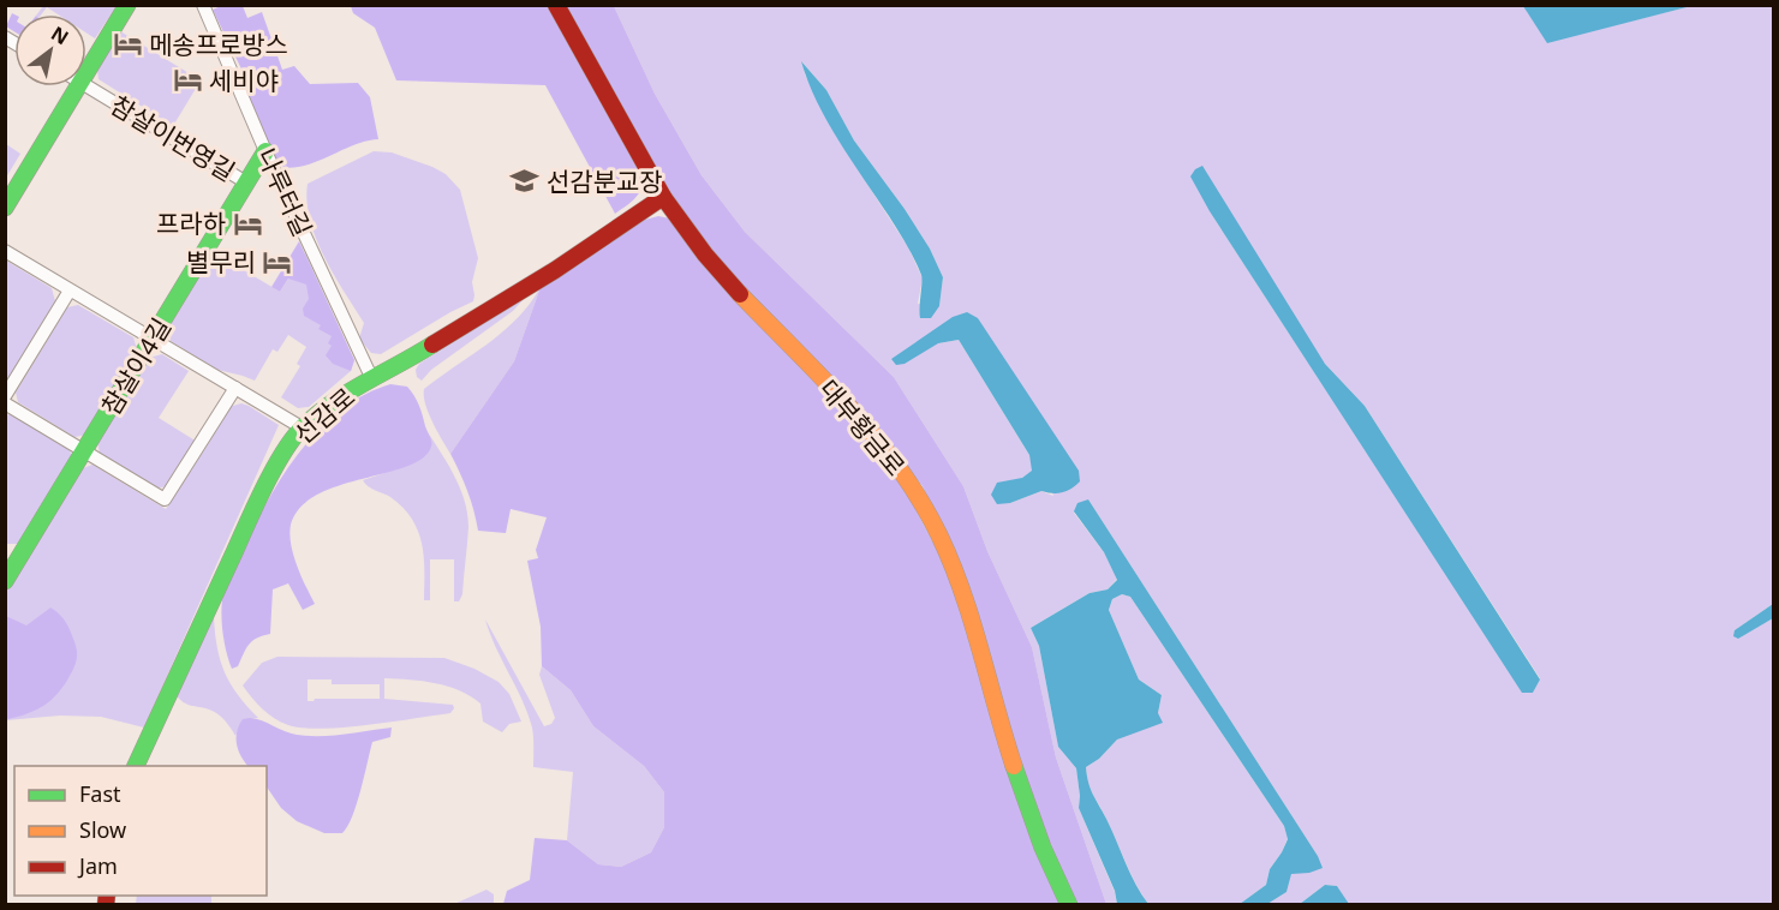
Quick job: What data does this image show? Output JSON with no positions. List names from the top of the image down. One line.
{"streets":{"street":["참살이번영길","나루터길","참살이4길","선감로","대부황금로"]},"crossings":[["참살이번영길","참살이4길"],["나루터길","참살이4길"],["나루터길","선감로"],["선감로","대부황금로"]],"places":{"hotel":["메송프로방스","세비야","프라하","별무리"],"school or university":["선감분교장"]},"legend":["Fast","Slow","Jam"],"north":"top right"}
